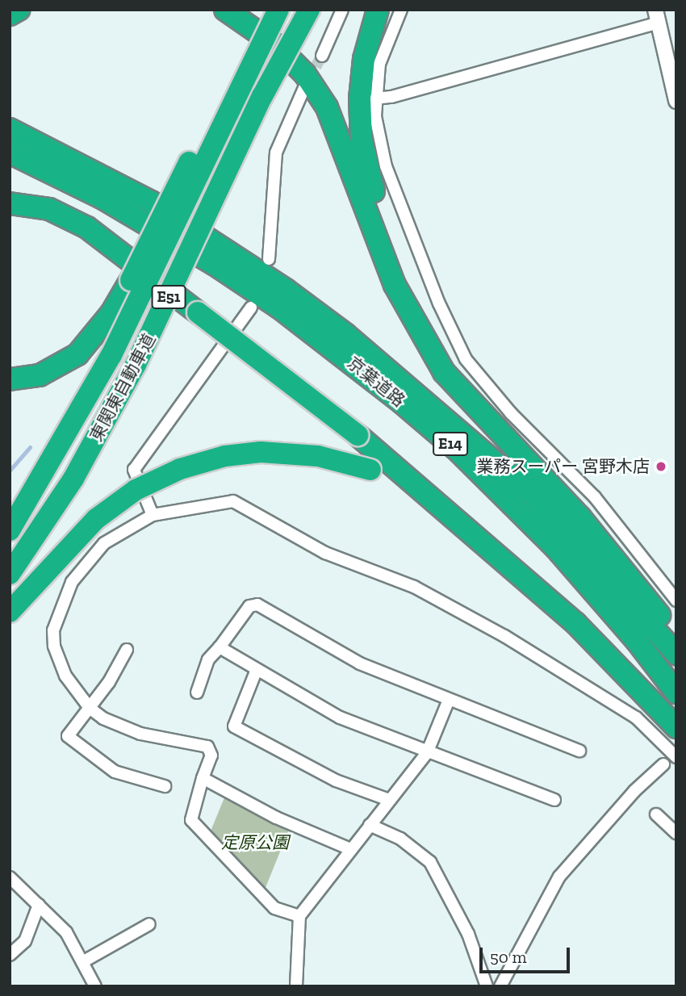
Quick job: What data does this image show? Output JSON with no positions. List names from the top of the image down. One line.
{"streets":{"highway":["E51","京葉道路","東関東自動車道","E14"]},"parks":["定原公園"],"places":["業務スーパー 宮野木店"],"scale_bar":"50 m"}
